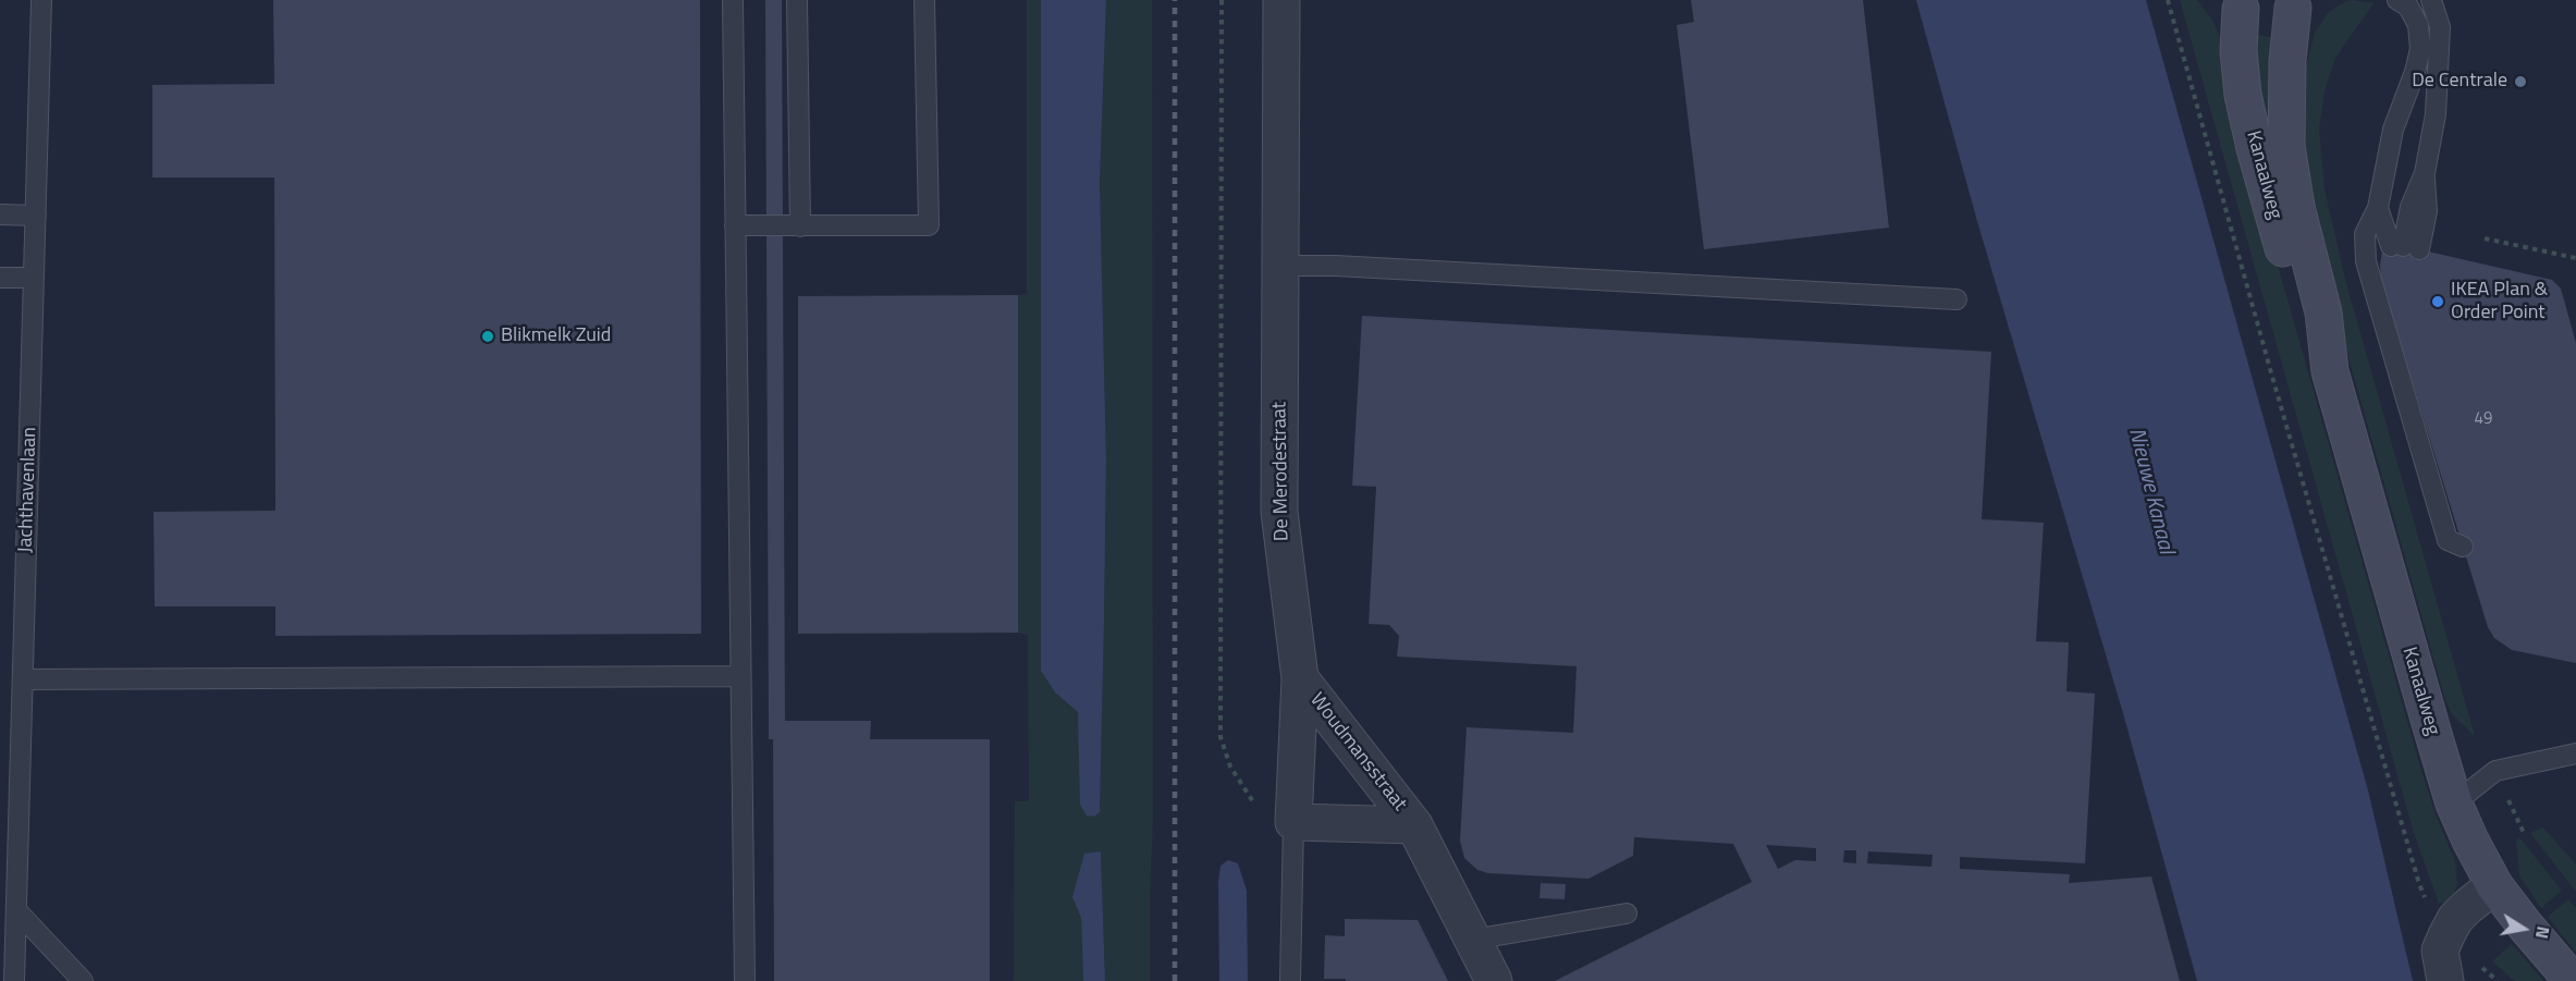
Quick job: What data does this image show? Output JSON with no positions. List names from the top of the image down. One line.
{"streets":{"main road":["Kanaalweg"],"street":["De Merodestraat","Woudmansstraat"],"lane":["Jachthavenlaan"]},"crossings":[["De Merodestraat","Woudmansstraat"]],"water":["Nieuwe Kanaal"],"places":["De Centrale","IKEA Plan & Order Point","Blikmelk Zuid"],"house_numbers":["49"],"north":"right"}
